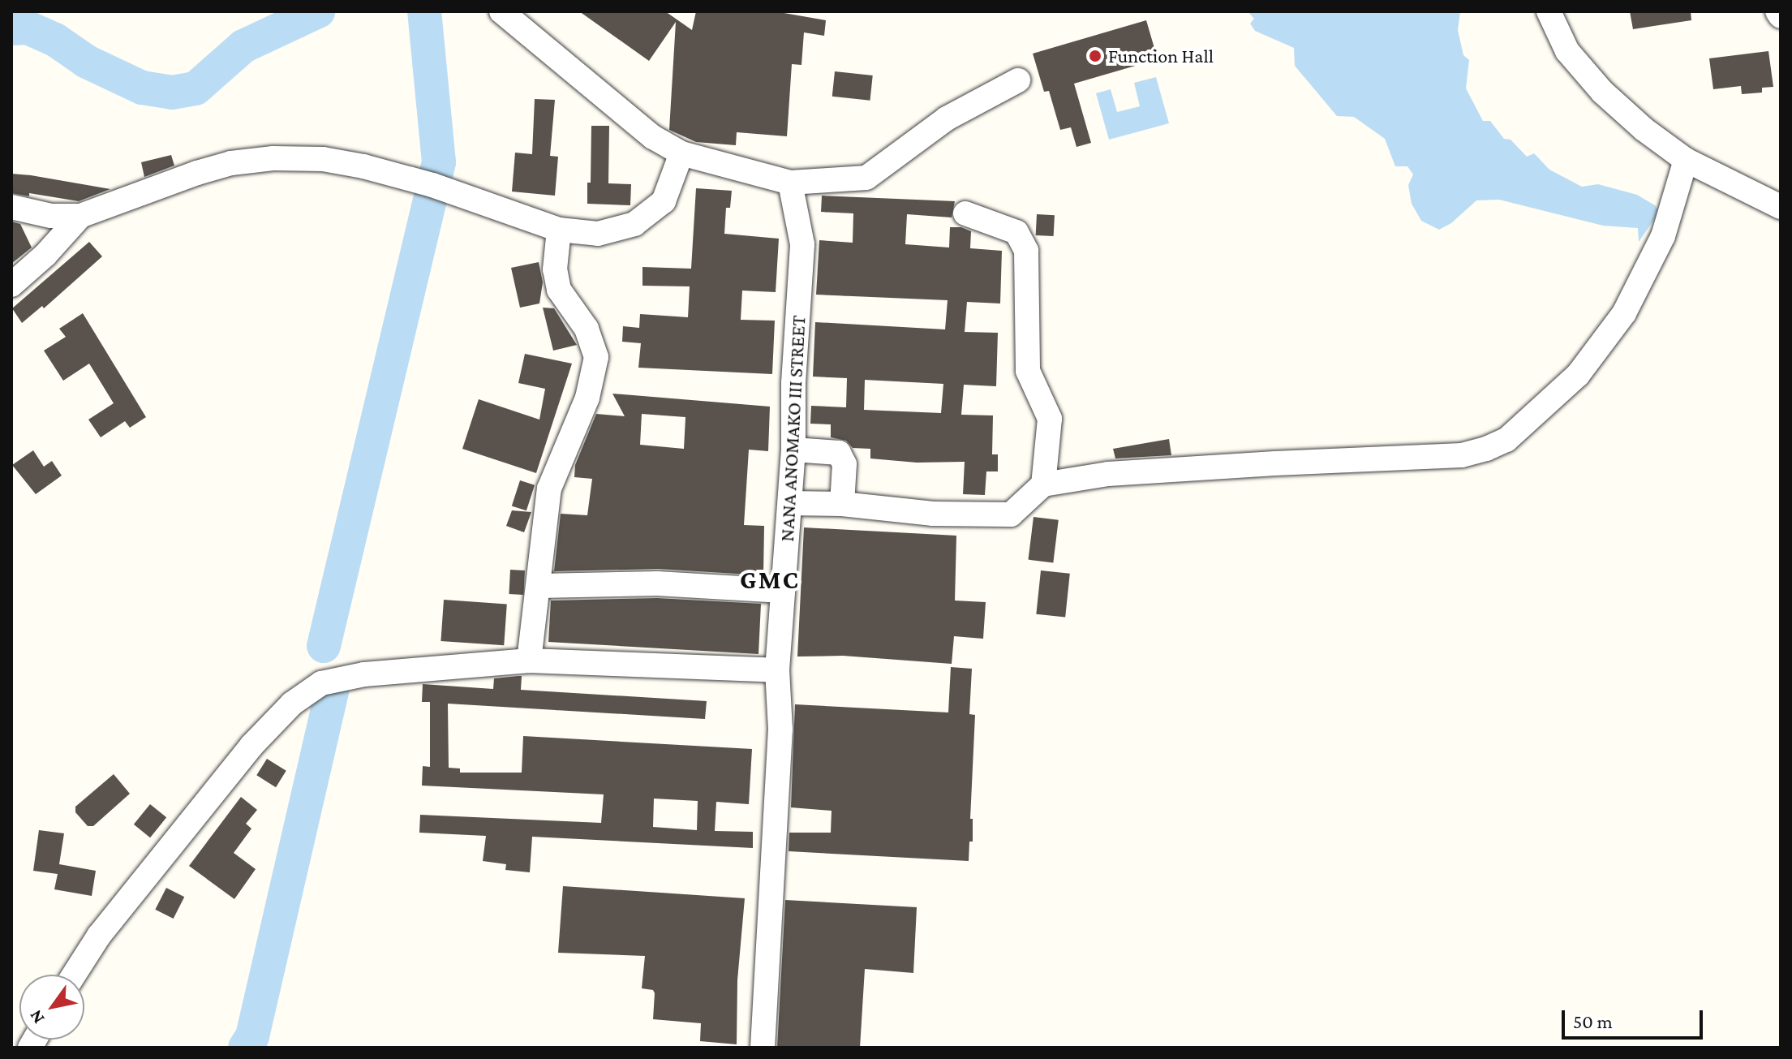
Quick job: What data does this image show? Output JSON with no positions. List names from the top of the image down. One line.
{"streets":{"street":["NANA ANOMAKO III STREET"]},"districts":["GMC"],"places":["Function Hall"],"scale_bar":"50 m","north":"bottom left"}
